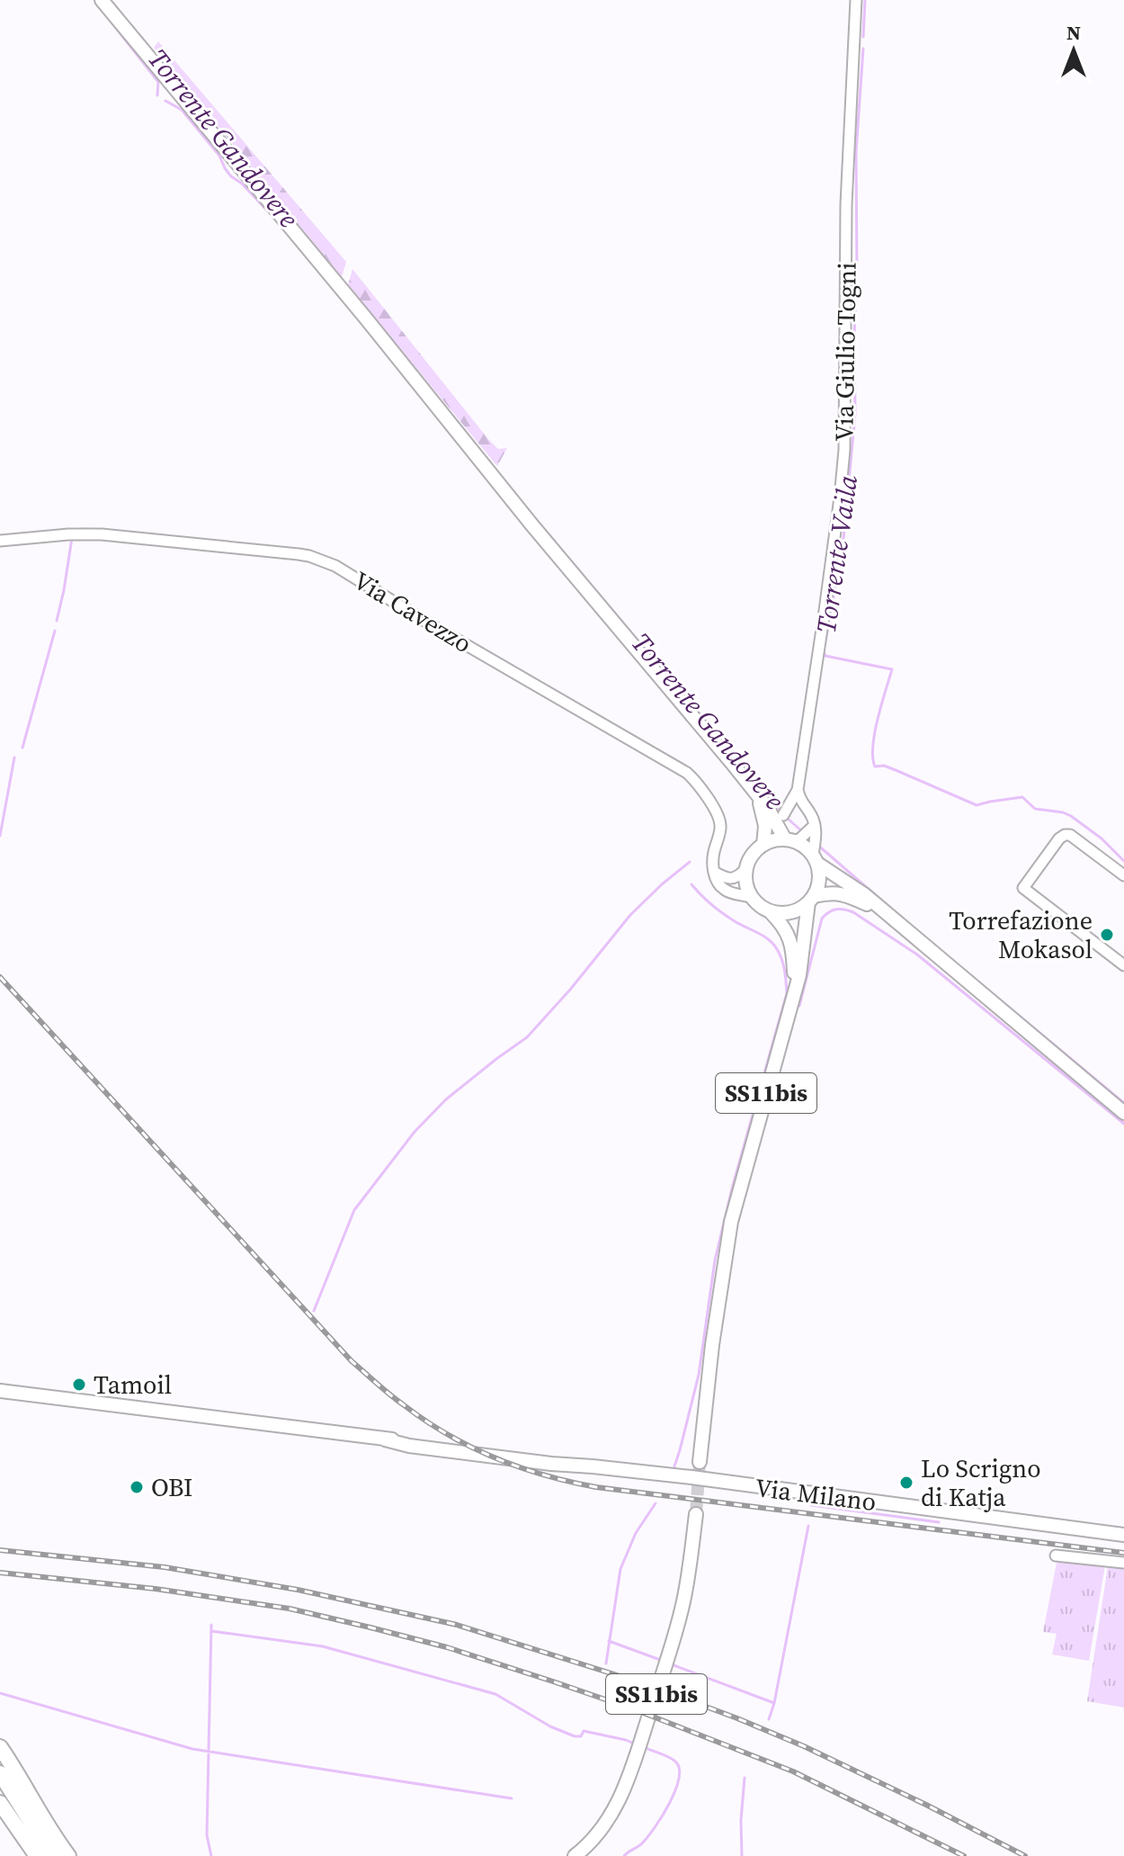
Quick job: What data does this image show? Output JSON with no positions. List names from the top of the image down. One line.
{"streets":{"main road":["SS11bis","Via Milano"],"street":["Via Giulio Togni","Via Cavezzo"]},"water":["Torrente Gandovere","Torrente Vaila"],"places":["Torrefazione Mokasol","Tamoil","Lo Scrigno di Katja","OBI"],"north":"top"}
